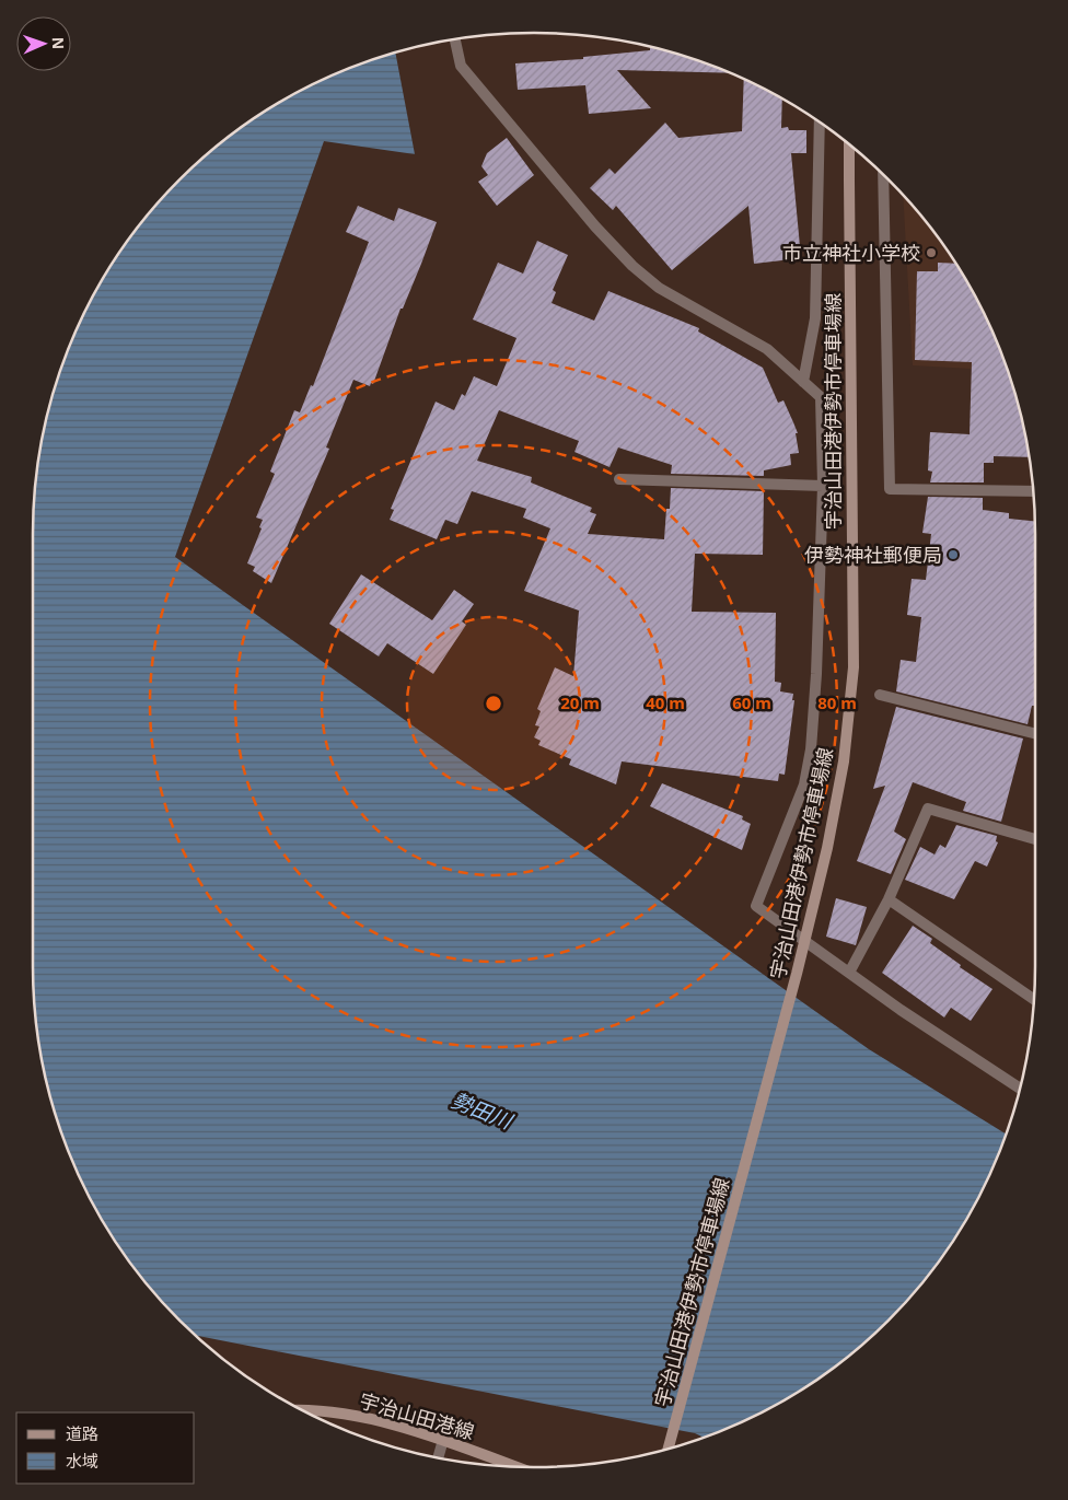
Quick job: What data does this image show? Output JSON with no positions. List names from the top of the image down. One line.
{"streets":{"main road":["宇治山田港伊勢市停車場線","宇治山田港線"]},"water":["勢田川"],"places":["市立神社小学校","伊勢神社郵便局"],"legend":["道路","水域"],"north":"right","rings":["20 m","40 m","60 m","80 m"]}
